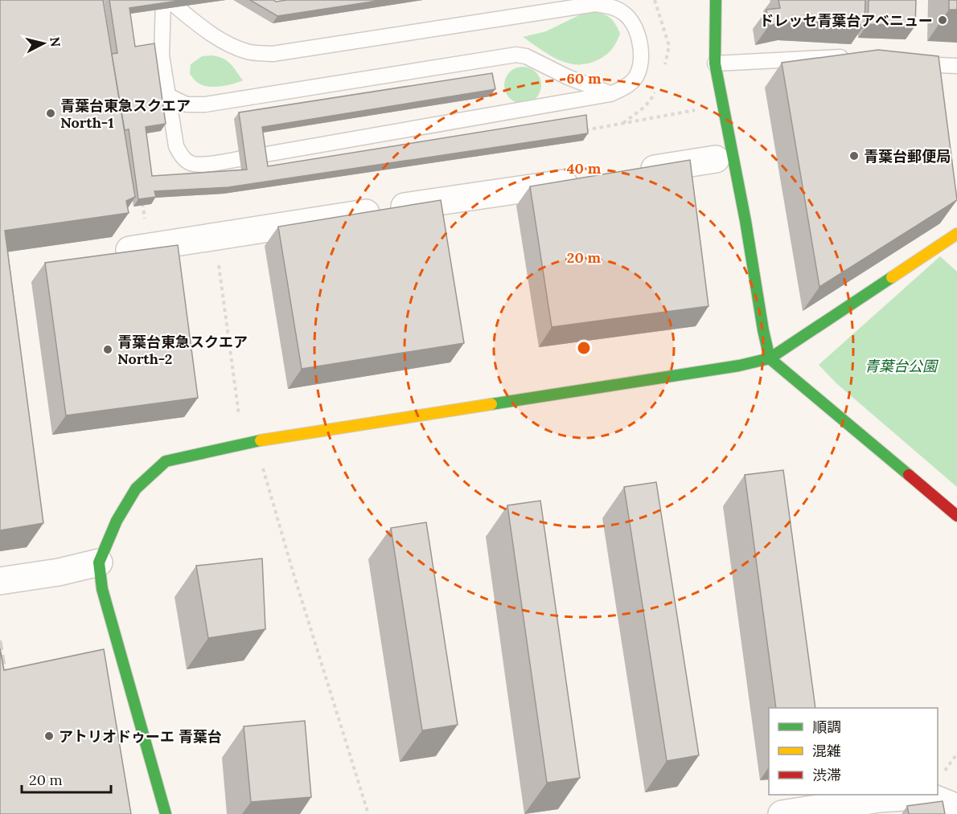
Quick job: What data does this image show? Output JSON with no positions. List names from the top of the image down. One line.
{"parks":["青葉台公園"],"places":["ドレッセ青葉台アベニュー","青葉台東急スクエア North-1","青葉台郵便局","青葉台東急スクエア North-2","アトリオドゥーエ 青葉台"],"legend":["順調","混雑","渋滞"],"scale_bar":"20 m","north":"right","rings":["60 m","40 m","20 m"]}
